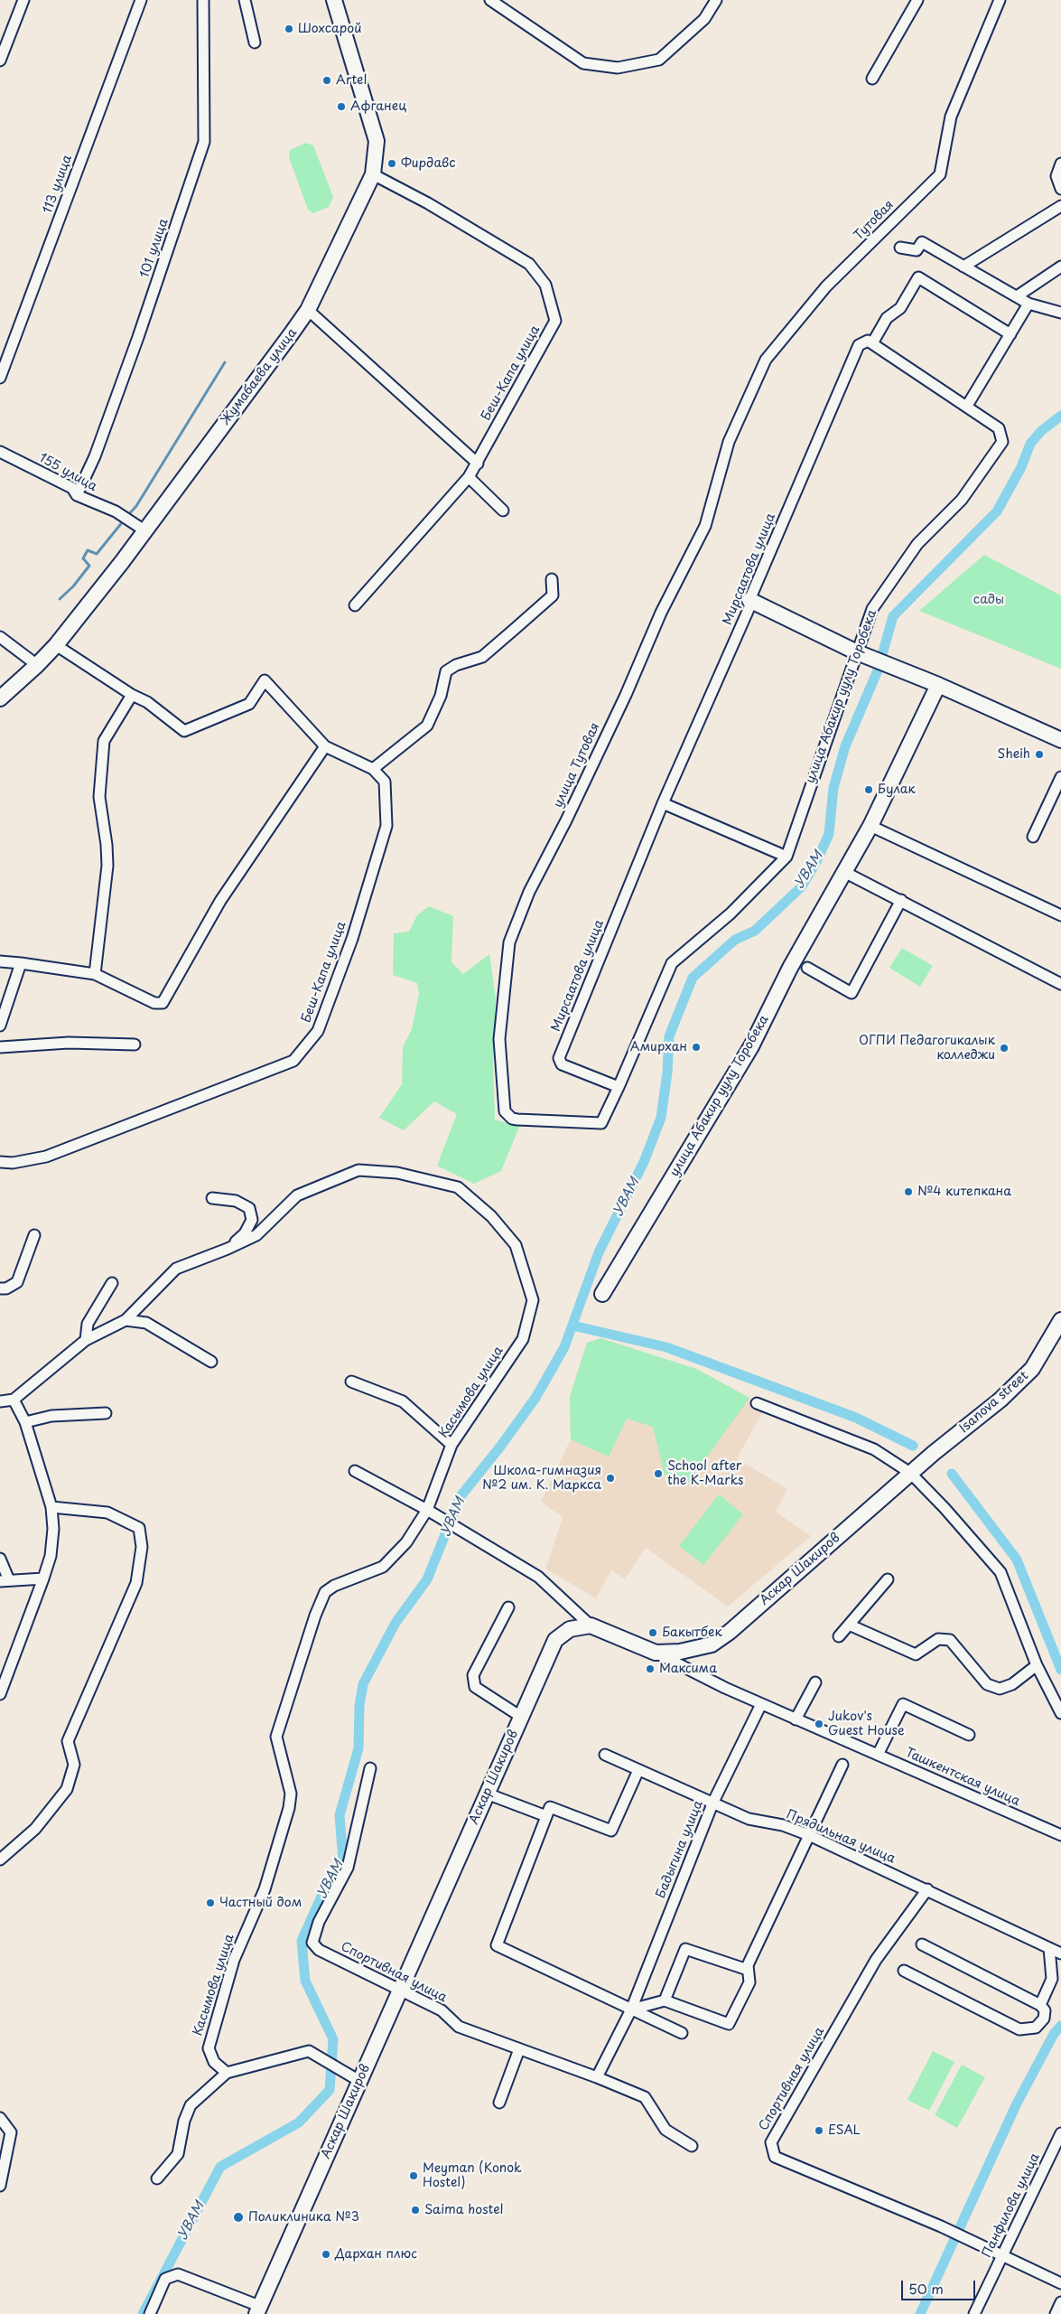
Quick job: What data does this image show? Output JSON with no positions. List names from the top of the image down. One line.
{"streets":{"street":["113 улица","Тутовая","101 улица","Беш-Капа улица","Жумабаева улица","155 улица","Мирсаатова улица","улица Абакир уулу Торобека","улица Тутовая","Касымова улица","Isanova street","Аскар Шакиров","Ташкентская улица","Прядильная улица","Бадыгина улица","Спортивная улица","Панфилова улица"]},"crossings":[["Тутовая","улица Тутовая"],["101 улица","155 улица"],["Беш-Капа улица","Жумабаева улица"],["Жумабаева улица","155 улица"],["Мирсаатова улица","улица Абакир уулу Торобека"],["Мирсаатова улица","улица Тутовая"],["улица Абакир уулу Торобека","улица Тутовая"],["Isanova street","Аскар Шакиров"],["Аскар Шакиров","Ташкентская улица"],["Аскар Шакиров","Спортивная улица"],["Ташкентская улица","Бадыгина улица"],["Прядильная улица","Бадыгина улица"],["Прядильная улица","Спортивная улица"],["Бадыгина улица","Спортивная улица"],["Спортивная улица","Панфилова улица"]],"water":["УВАМ"],"parks":["сады"],"places":["Шохсарой","Artel","Афганец","Фирдавс","Sheih","Булак","Амирхан","ОГПИ Педагогикалык колледжи","№4 китепкана","School after the K-Marks","Школа-гимназия №2 им. К. Маркса","Бакытбек","Максима","Jukov's Guest House","Частный дом","ESAL","Meyman (Konok Hostel)","Saima hostel","Поликлиника №3","Дархан плюс"],"scale_bar":"50 m"}
